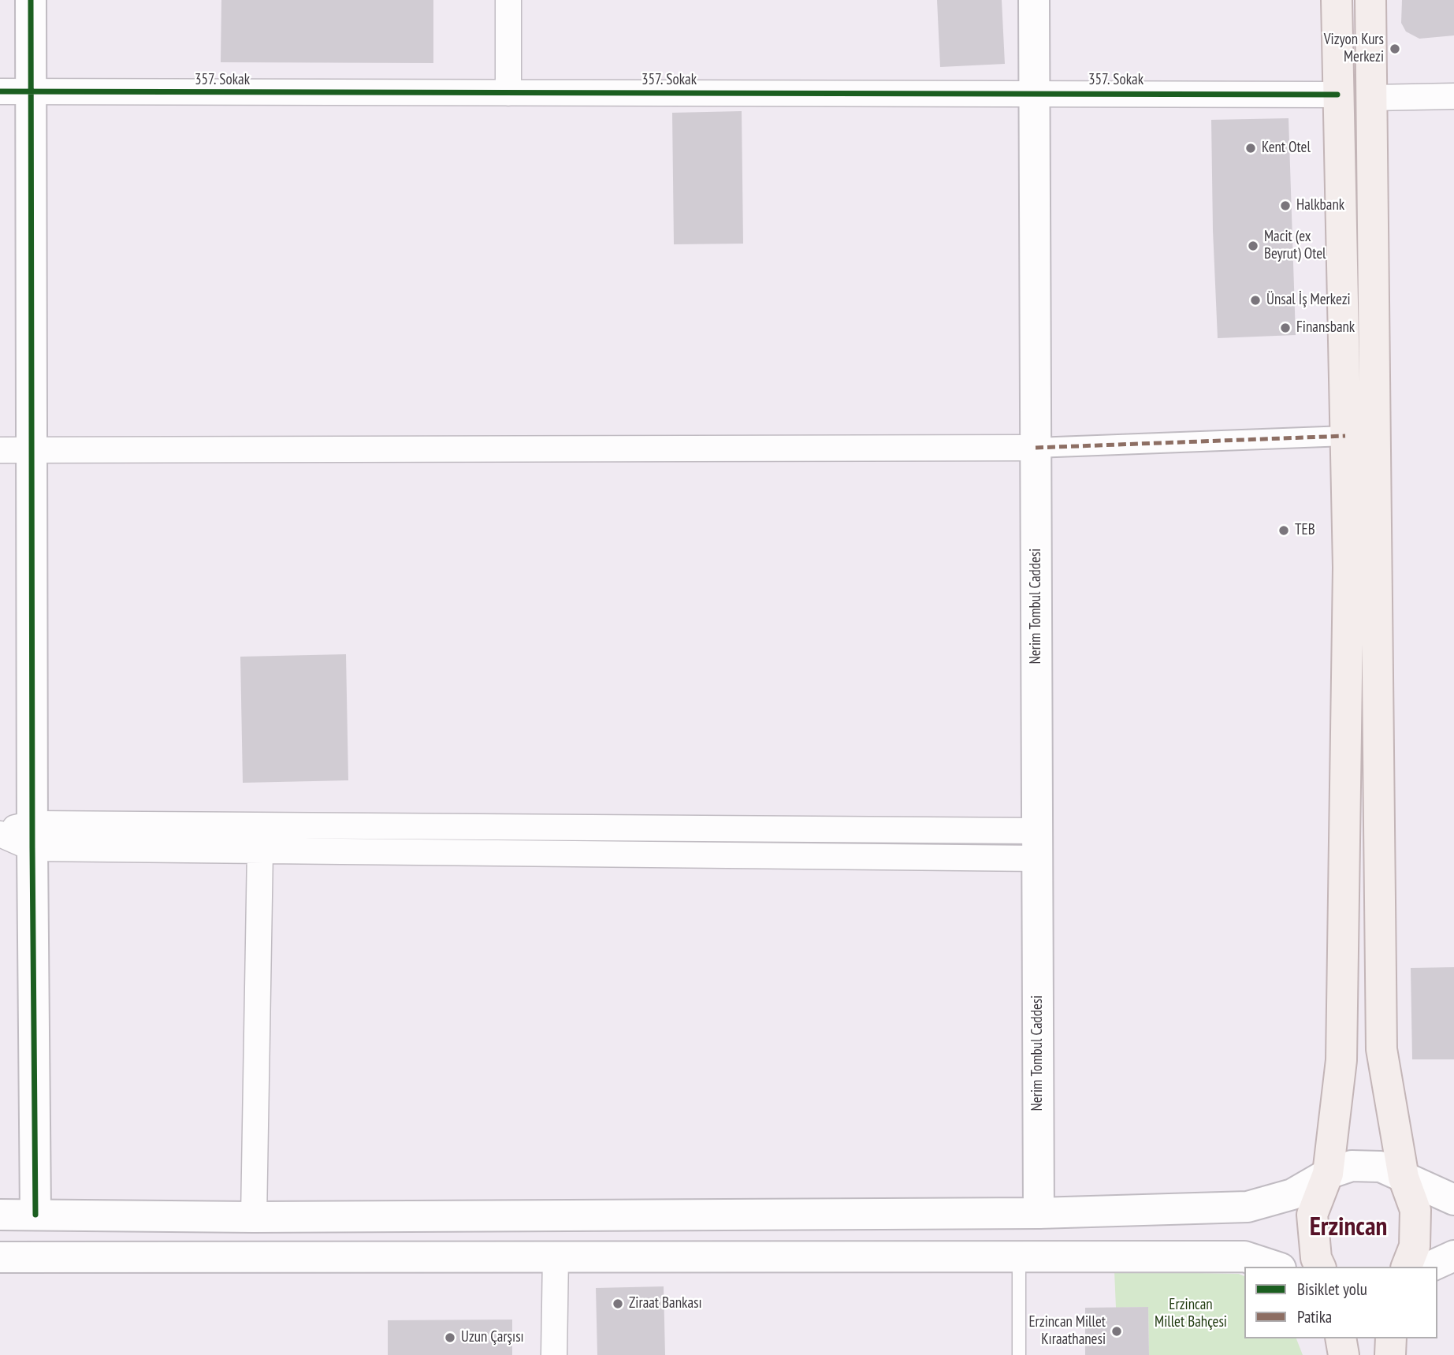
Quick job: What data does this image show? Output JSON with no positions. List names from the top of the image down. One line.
{"streets":{"main road":["Nerim Tombul Caddesi"],"street":["357. Sokak"]},"crossings":[["357. Sokak","Nerim Tombul Caddesi"]],"districts":["Erzincan"],"parks":["Erzincan Millet Bahçesi"],"places":["Vizyon Kurs Merkezi","Kent Otel","Halkbank","Macit (ex Beyrut) Otel","Ünsal İş Merkezi","Finansbank","TEB","Ziraat Bankası","Erzincan Millet Kıraathanesi","Uzun Çarşısı"],"legend":["Bisiklet yolu","Patika"]}
